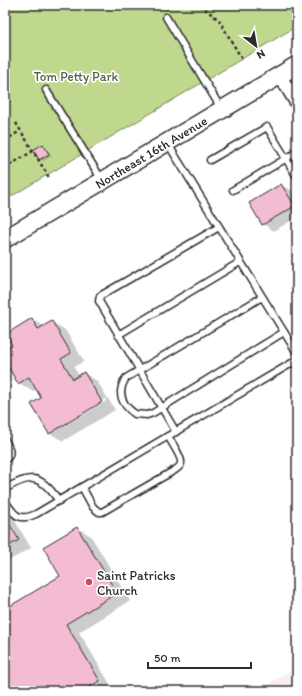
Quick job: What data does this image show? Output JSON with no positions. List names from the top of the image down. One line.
{"streets":{"street":["Northeast 16th Avenue"]},"parks":["Tom Petty Park"],"places":["Saint Patricks Church"],"scale_bar":"50 m","north":"bottom right"}
